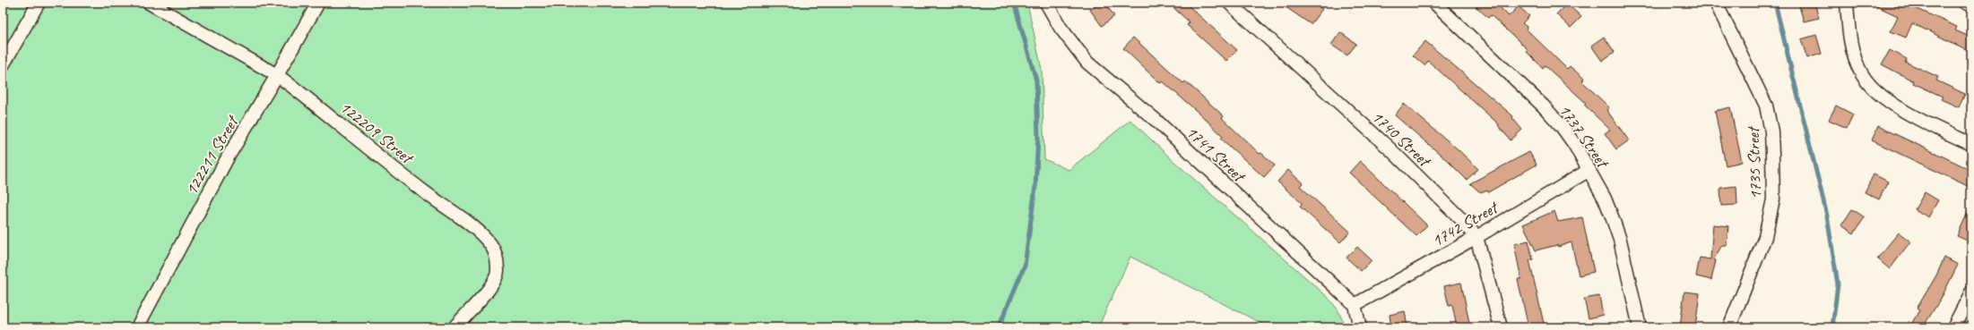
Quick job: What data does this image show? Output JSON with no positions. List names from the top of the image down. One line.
{"streets":{"street":["122209 Street","1737 Street","1740 Street","1741 Street","122211 Street","1735 Street","1742 Street"]},"crossings":[["122209 Street","122211 Street"],["1737 Street","1742 Street"],["1740 Street","1742 Street"],["1741 Street","1742 Street"]]}
